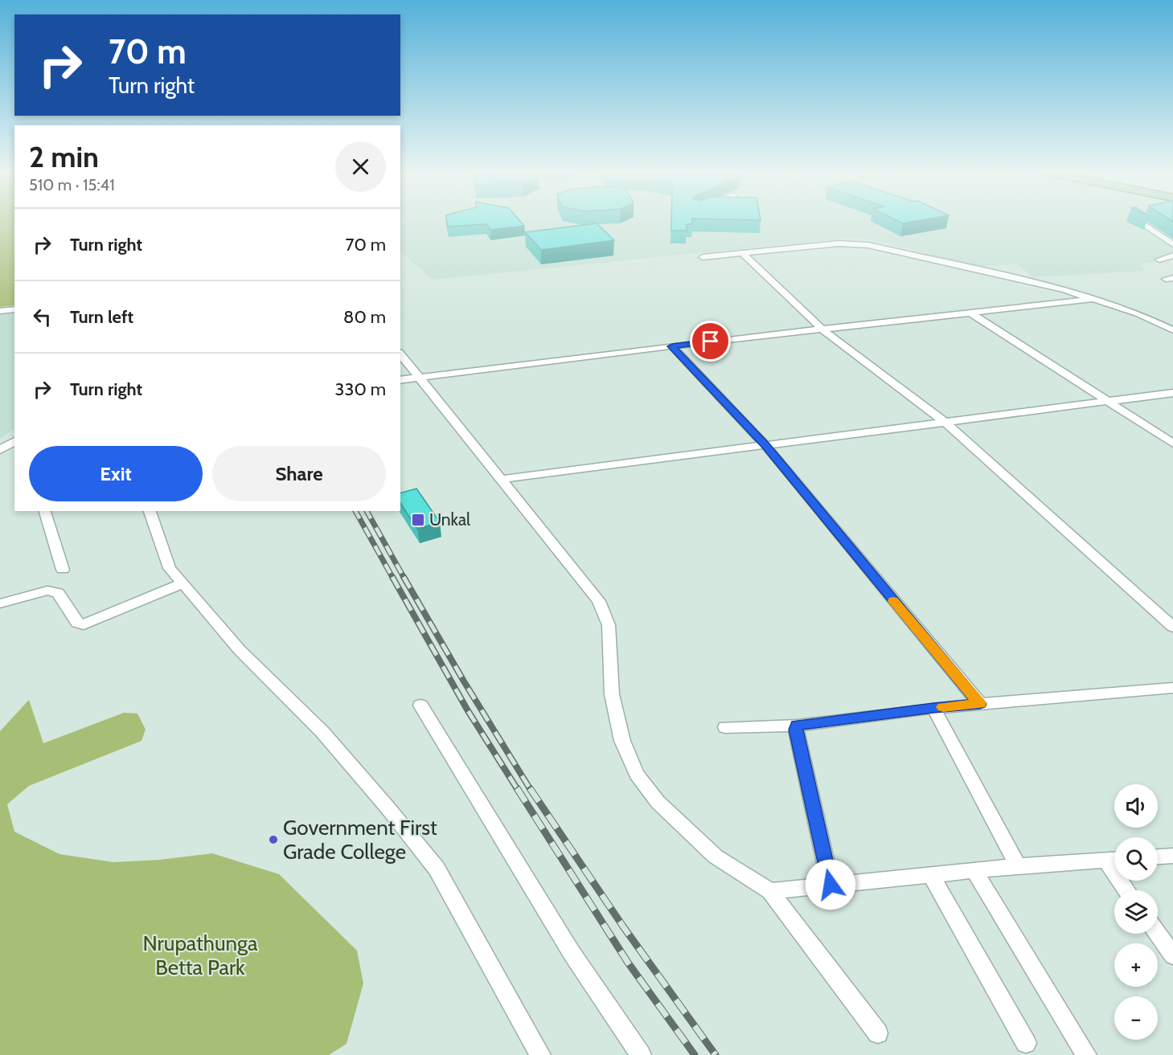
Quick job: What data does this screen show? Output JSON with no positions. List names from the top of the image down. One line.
{"parks":["Nrupathunga Betta Park"],"places":{"transit":["Unkal"],"other":["Government First Grade College"]},"page":{"turn":["70 m","Turn right"],"heading":["2 min","510 m · 15:41"],"list":[{"name":"Turn right","value":"70 m"},{"name":"Turn left","value":"80 m"},{"name":"Turn right","value":"330 m"}],"buttons":["Exit","Share"],"map_buttons":["+","−"]}}
